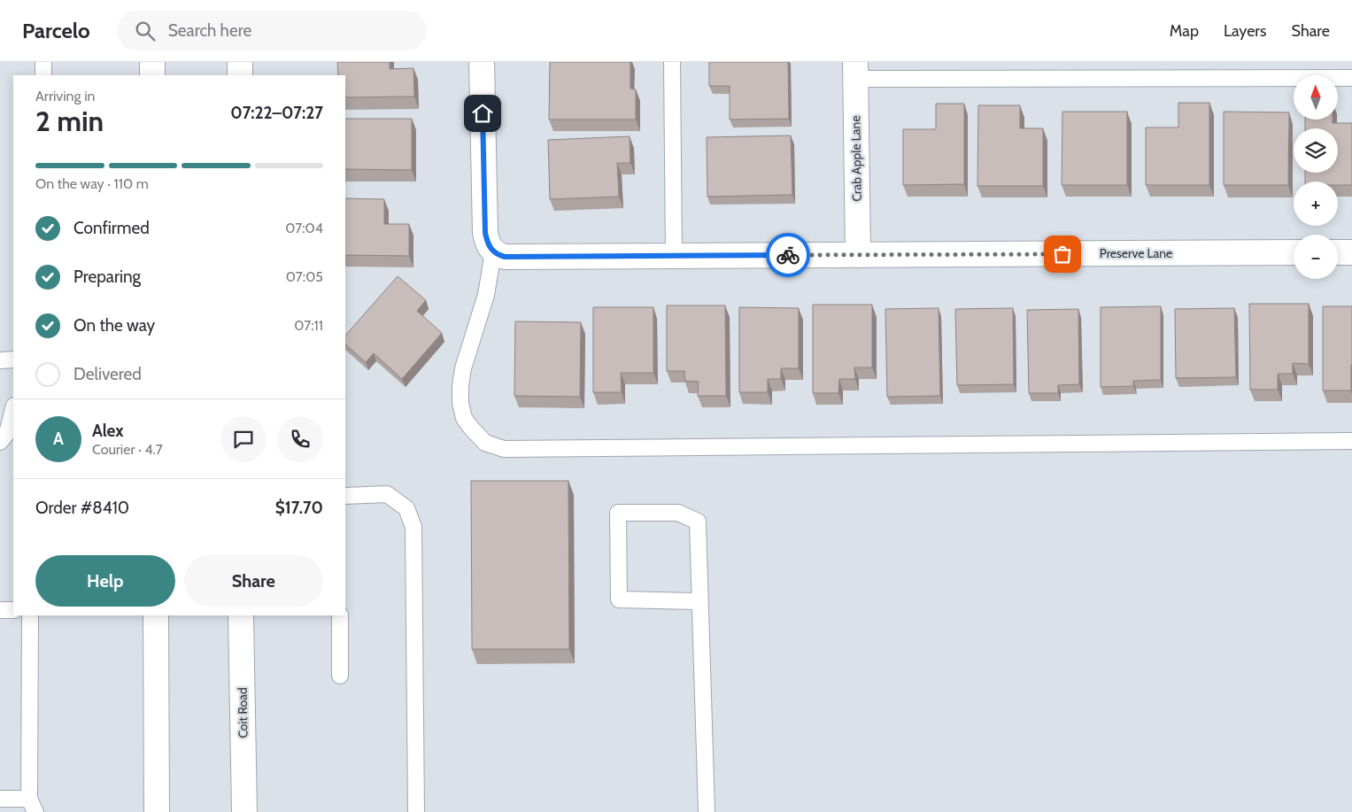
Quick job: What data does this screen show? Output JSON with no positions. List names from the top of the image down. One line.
{"streets":{"street":["Crab Apple Lane","Preserve Lane","Coit Road"]},"crossings":[["Crab Apple Lane","Preserve Lane"]],"north":"top","page":{"header":"Parcelo","search":"Search here","nav":["Map","Layers","Share"],"map_buttons":["+","−"],"heading":["2 min","Arriving in","07:22–07:27"],"panel":["Alex","Courier · 4.7","Order #8410","$17.70"],"bar":"On the way · 110 m","list":[["Confirmed","07:04"],["Preparing","07:05"],["On the way","07:11"],"Delivered"],"round":"A","buttons":["Help","Share"]}}
